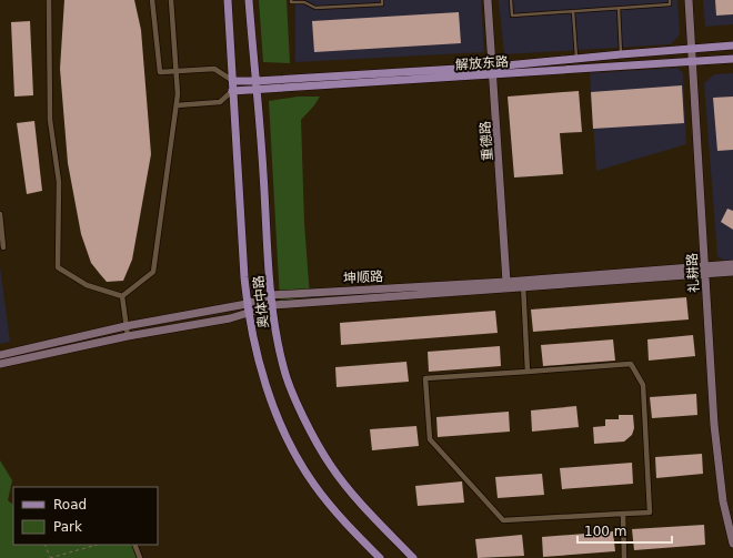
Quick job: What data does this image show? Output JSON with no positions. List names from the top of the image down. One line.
{"streets":{"main road":["解放东路","奥体中路"],"street":["重德路","礼耕路","坤顺路"]},"crossings":[["解放东路","重德路"],["解放东路","礼耕路"],["解放东路","奥体中路"],["重德路","坤顺路"],["礼耕路","坤顺路"],["坤顺路","奥体中路"]],"legend":["Road","Park"],"scale_bar":"100 m"}
